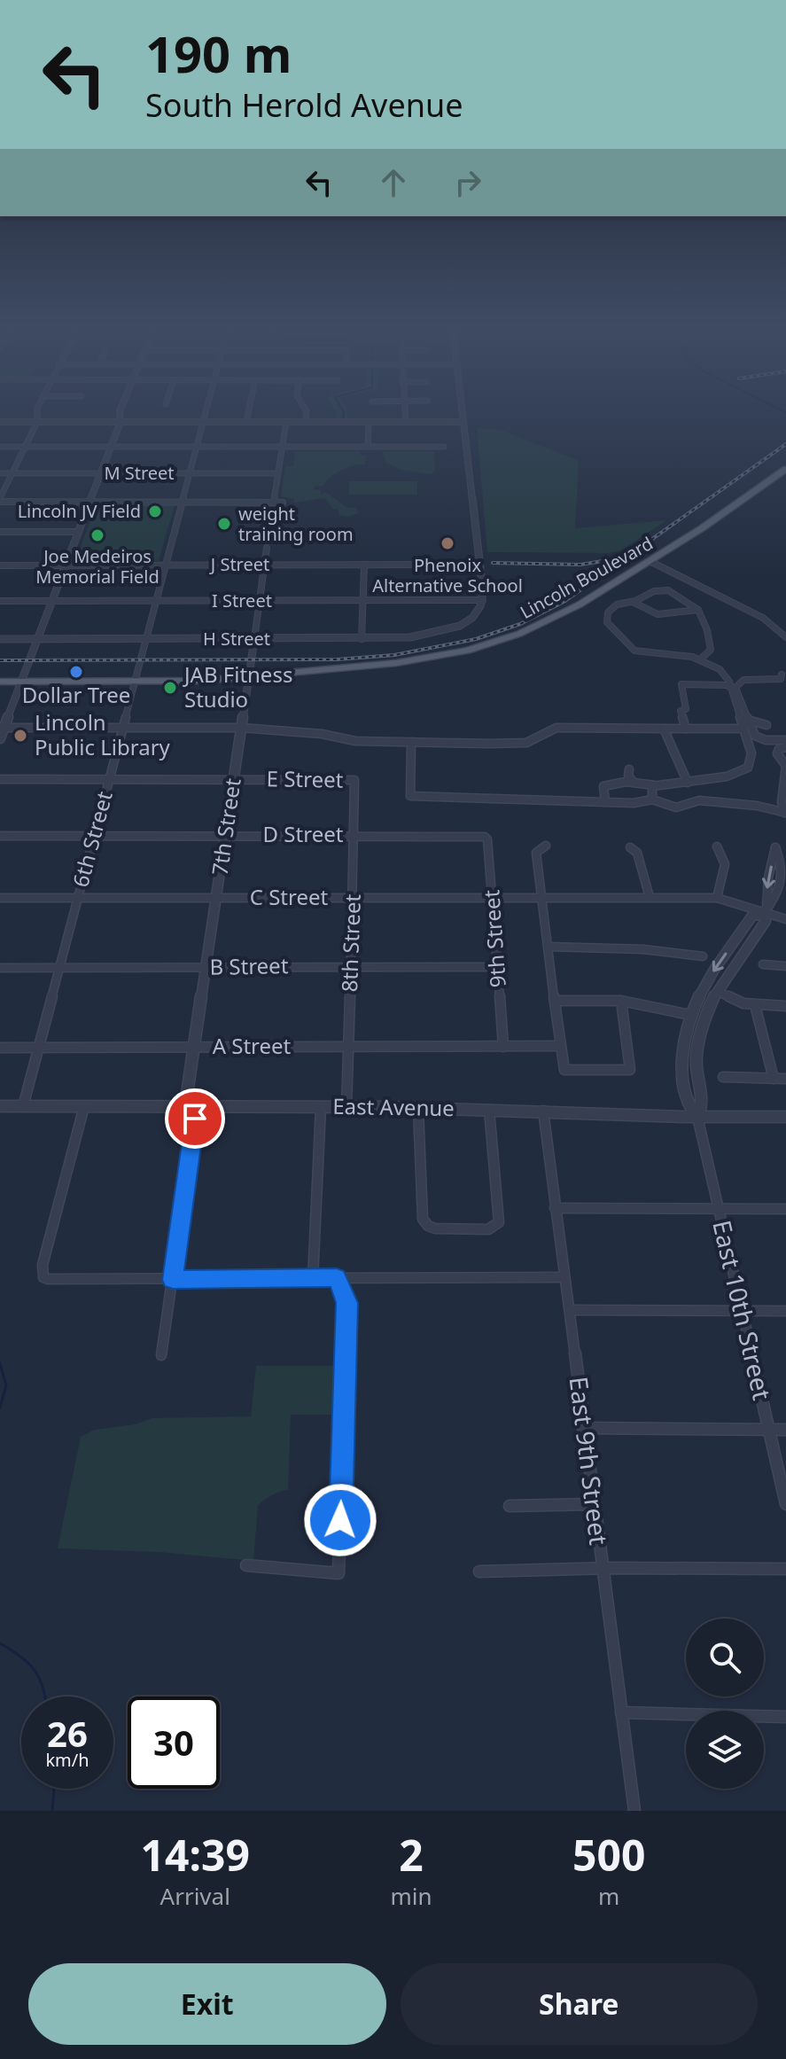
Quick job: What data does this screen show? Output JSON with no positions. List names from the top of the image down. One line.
{"streets":{"main road":["Lincoln Boulevard"],"street":["M Street","J Street","I Street","H Street","E Street","7th Street","D Street","6th Street","C Street","9th Street","8th Street","B Street","A Street","East Avenue","East 10th Street","East 9th Street"]},"crossings":[["M Street","6th Street"],["J Street","7th Street"],["J Street","6th Street"],["Lincoln Boulevard","7th Street"],["Lincoln Boulevard","6th Street"],["I Street","H Street"],["I Street","7th Street"],["I Street","6th Street"],["H Street","7th Street"],["H Street","6th Street"],["E Street","7th Street"],["E Street","6th Street"],["E Street","8th Street"],["7th Street","D Street"],["7th Street","C Street"],["7th Street","B Street"],["7th Street","A Street"],["7th Street","East Avenue"],["D Street","6th Street"],["D Street","9th Street"],["D Street","8th Street"],["6th Street","C Street"],["6th Street","B Street"],["6th Street","A Street"],["6th Street","East Avenue"],["C Street","9th Street"],["C Street","8th Street"],["9th Street","B Street"],["9th Street","A Street"],["8th Street","B Street"],["8th Street","A Street"],["8th Street","East Avenue"],["East Avenue","East 10th Street"],["East Avenue","East 9th Street"]],"places":["Lincoln JV Field","weight training room","Joe Medeiros Memorial Field","Phenoix Alternative School","Dollar Tree","JAB Fitness Studio","Lincoln Public Library"],"page":{"turn":["190 m","South Herold Avenue"],"speed":"26 km/h","limit":"30","eta":["14:39","Arrival","2","min","500","m"],"buttons":["Exit","Share"]}}
